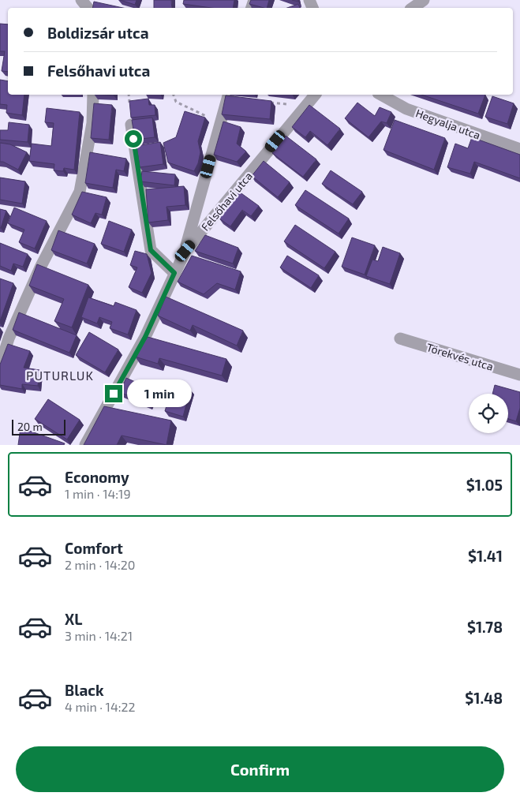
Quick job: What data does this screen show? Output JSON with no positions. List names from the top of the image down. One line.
{"streets":{"street":["Hegyalja utca","Felsőhavi utca","Törekvés utca"]},"districts":["PUTURLUK"],"scale_bar":"20 m","page":{"banner":["Boldizsár utca","Felsőhavi utca"],"bubble":"1 min","scale":"20 m","list":[{"name":"Economy","note":"1 min · 14:19","value":"$1.05"},{"name":"Comfort","note":"2 min · 14:20","value":"$1.41"},{"name":"XL","note":"3 min · 14:21","value":"$1.78"},{"name":"Black","note":"4 min · 14:22","value":"$1.48"}],"buttons":"Confirm"}}
